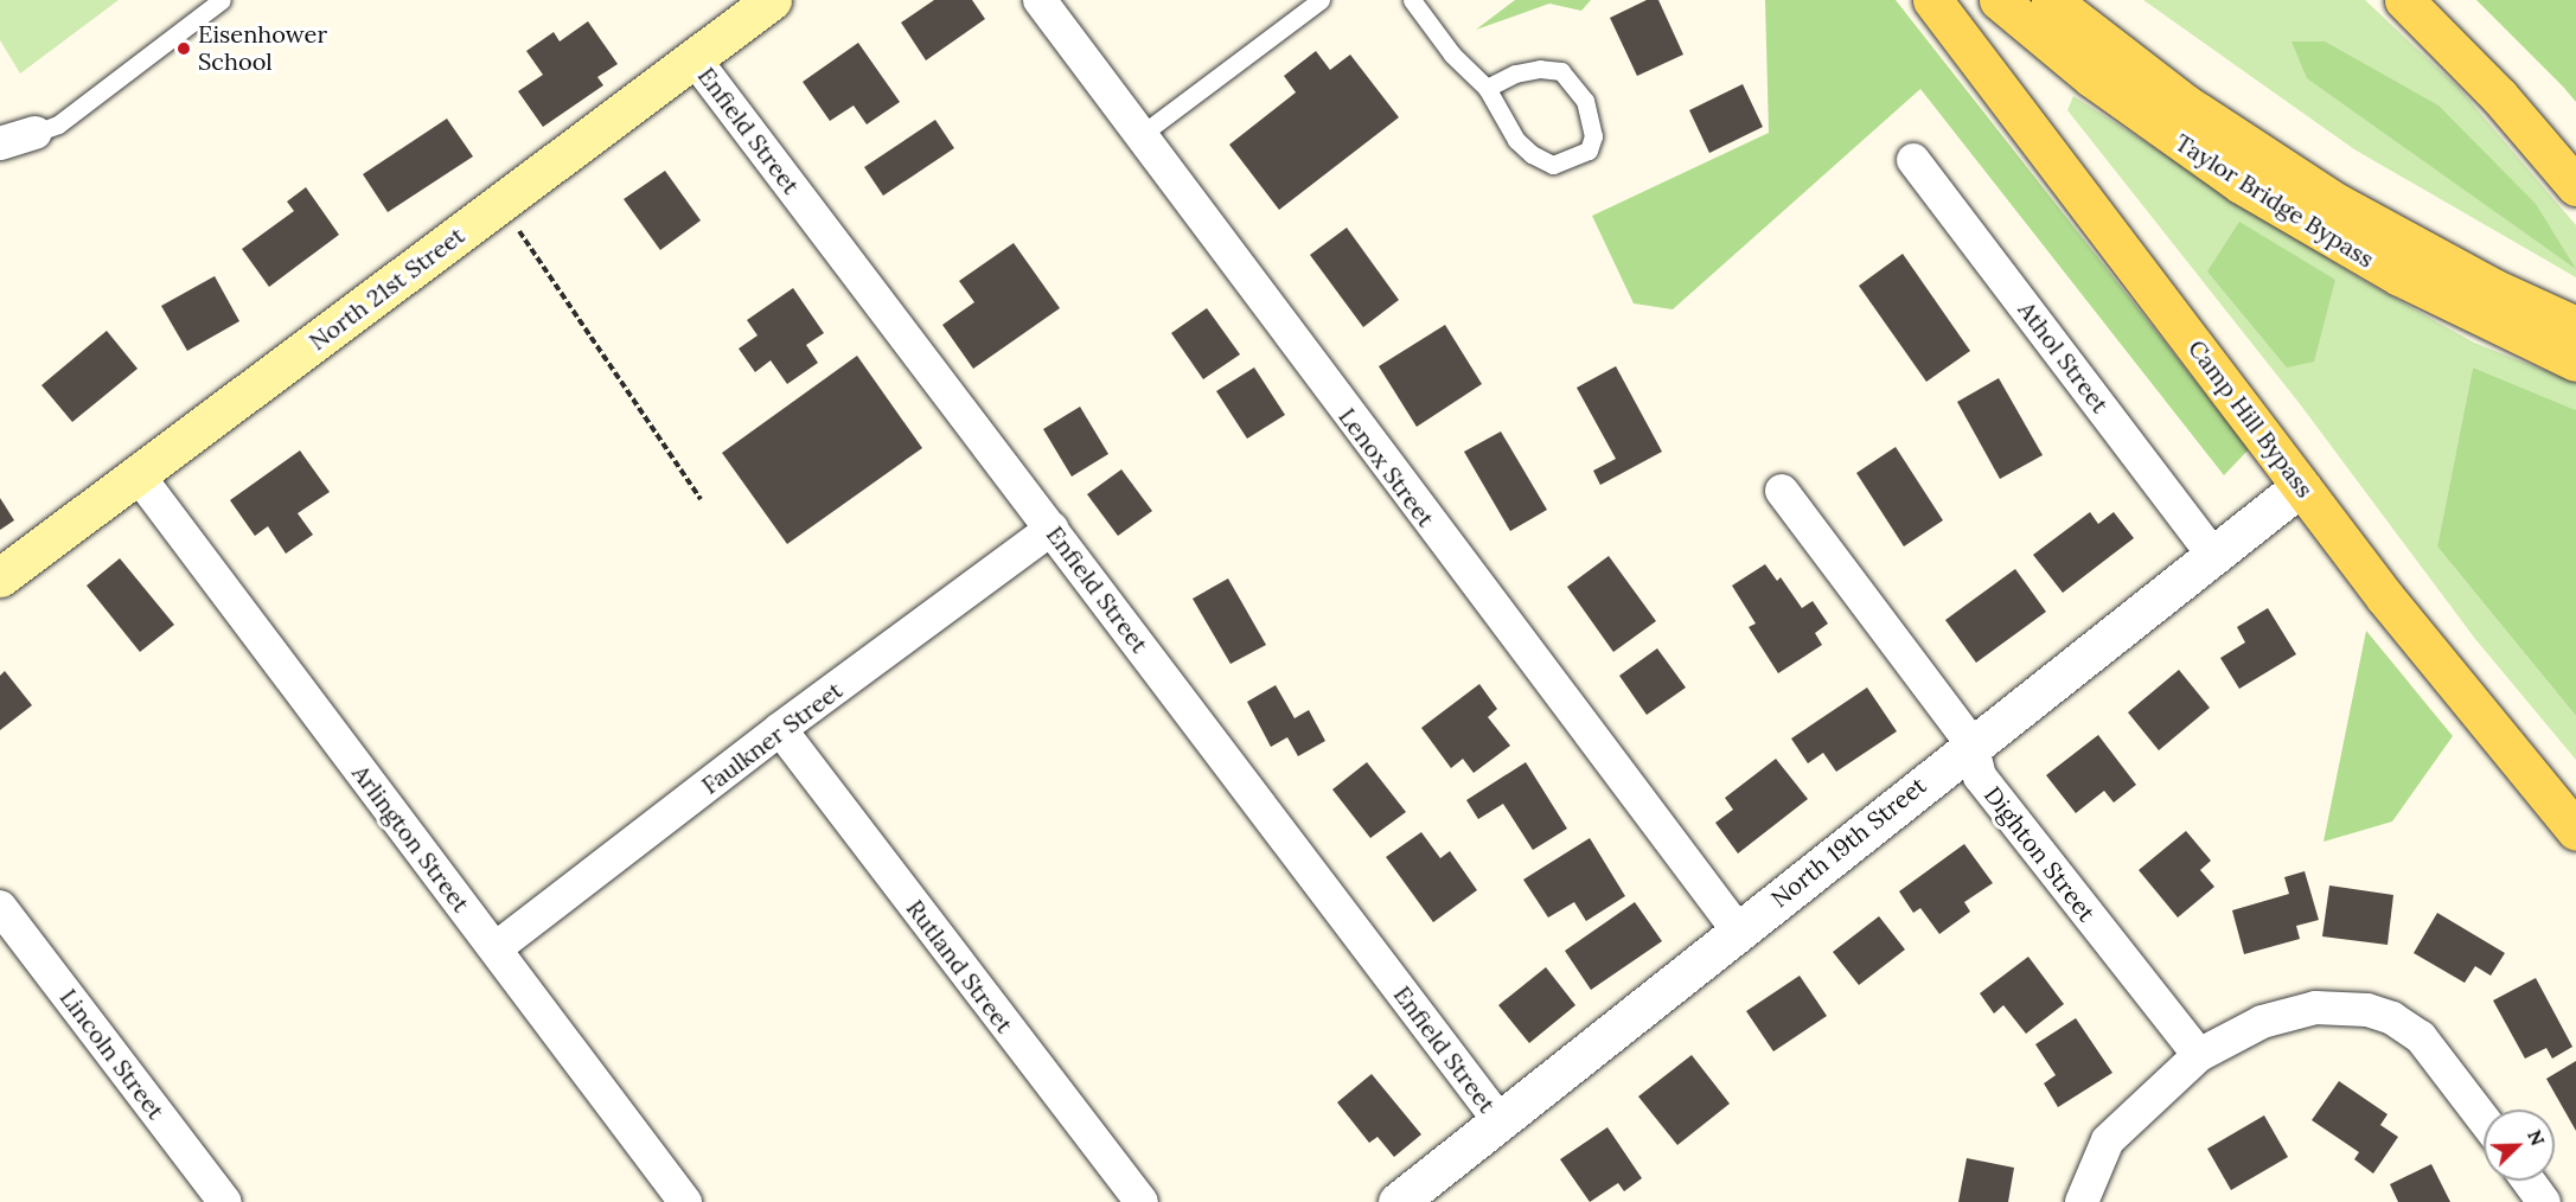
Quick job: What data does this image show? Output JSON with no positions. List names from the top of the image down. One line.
{"streets":{"main road":["Taylor Bridge Bypass","North 21st Street","Camp Hill Bypass"],"street":["Enfield Street","Athol Street","Lenox Street","Faulkner Street","Arlington Street","North 19th Street","Dighton Street","Rutland Street","Lincoln Street"]},"crossings":[["Enfield Street","North 21st Street"],["Enfield Street","Faulkner Street"],["Enfield Street","North 19th Street"],["North 21st Street","Arlington Street"],["Athol Street","North 19th Street"],["Camp Hill Bypass","North 19th Street"],["Lenox Street","North 19th Street"],["Faulkner Street","Arlington Street"],["Faulkner Street","Rutland Street"],["North 19th Street","Dighton Street"]],"places":["Eisenhower School"],"north":"top right"}
